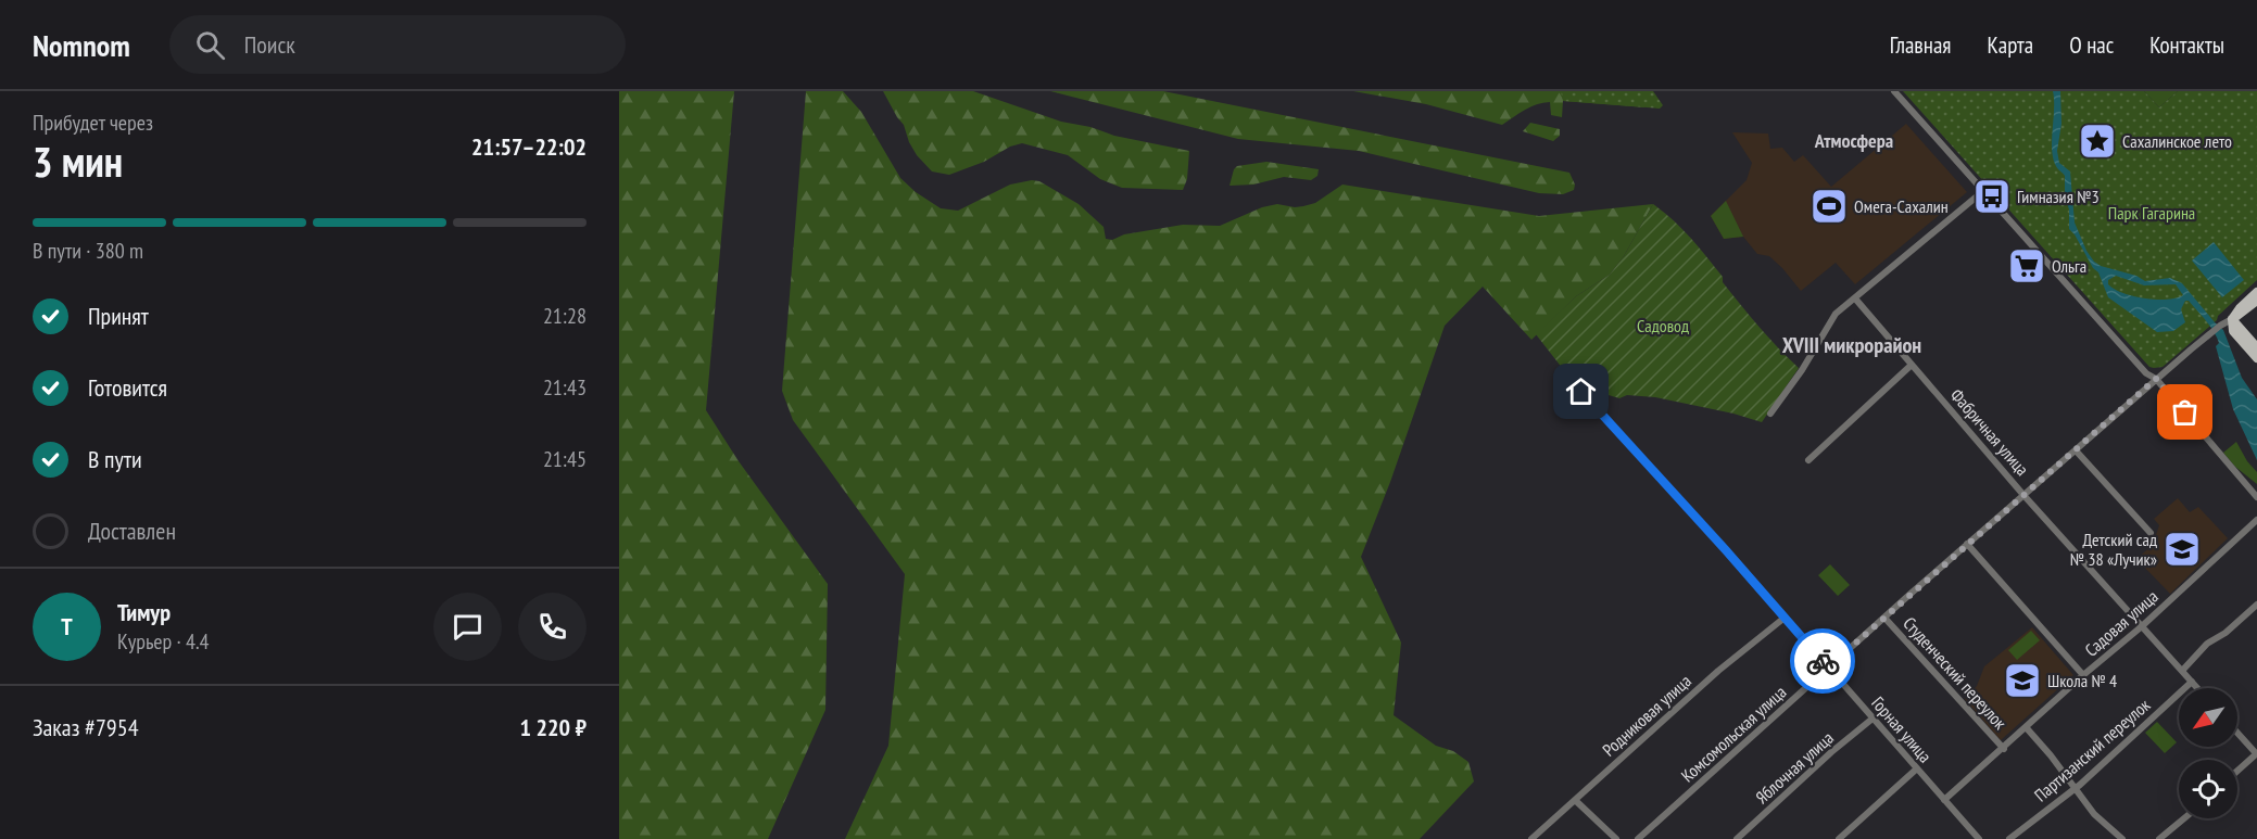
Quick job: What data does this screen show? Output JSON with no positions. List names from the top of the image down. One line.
{"streets":{"main road":["Комсомольская улица"],"street":["Фабричная улица","Садовая улица","Студенческий переулок","Родниковая улица","Горная улица","Партизанский переулок","Яблочная улица"]},"crossings":[["Фабричная улица","Садовая улица"],["Фабричная улица","Комсомольская улица"],["Фабричная улица","Партизанский переулок"],["Садовая улица","Студенческий переулок"],["Садовая улица","Горная улица"],["Студенческий переулок","Комсомольская улица"],["Родниковая улица","Горная улица"],["Горная улица","Комсомольская улица"],["Горная улица","Яблочная улица"]],"districts":["Атмосфера","XVIII микрорайон"],"parks":["Парк Гагарина","Садовод"],"places":{"place":["Сахалинское лето"],"bus stop":["Гимназия №3"],"sports":["Омега-Сахалин"],"supermarket":["Ольга"],"school or university":["Детский сад № 38 «Лучик»","Школа № 4"]},"north":"bottom left","page":{"header":"Nomnom","search":"Поиск","nav":["Главная","Карта","О нас","Контакты"],"heading":["3 мин","Прибудет через","21:57–22:02"],"panel":["Тимур","Курьер · 4.4","Заказ #7954","1 220 ₽"],"bar":"В пути · 380 m","list":[["Принят","21:28"],["Готовится","21:43"],["В пути","21:45"],"Доставлен"],"round":"Т"}}
